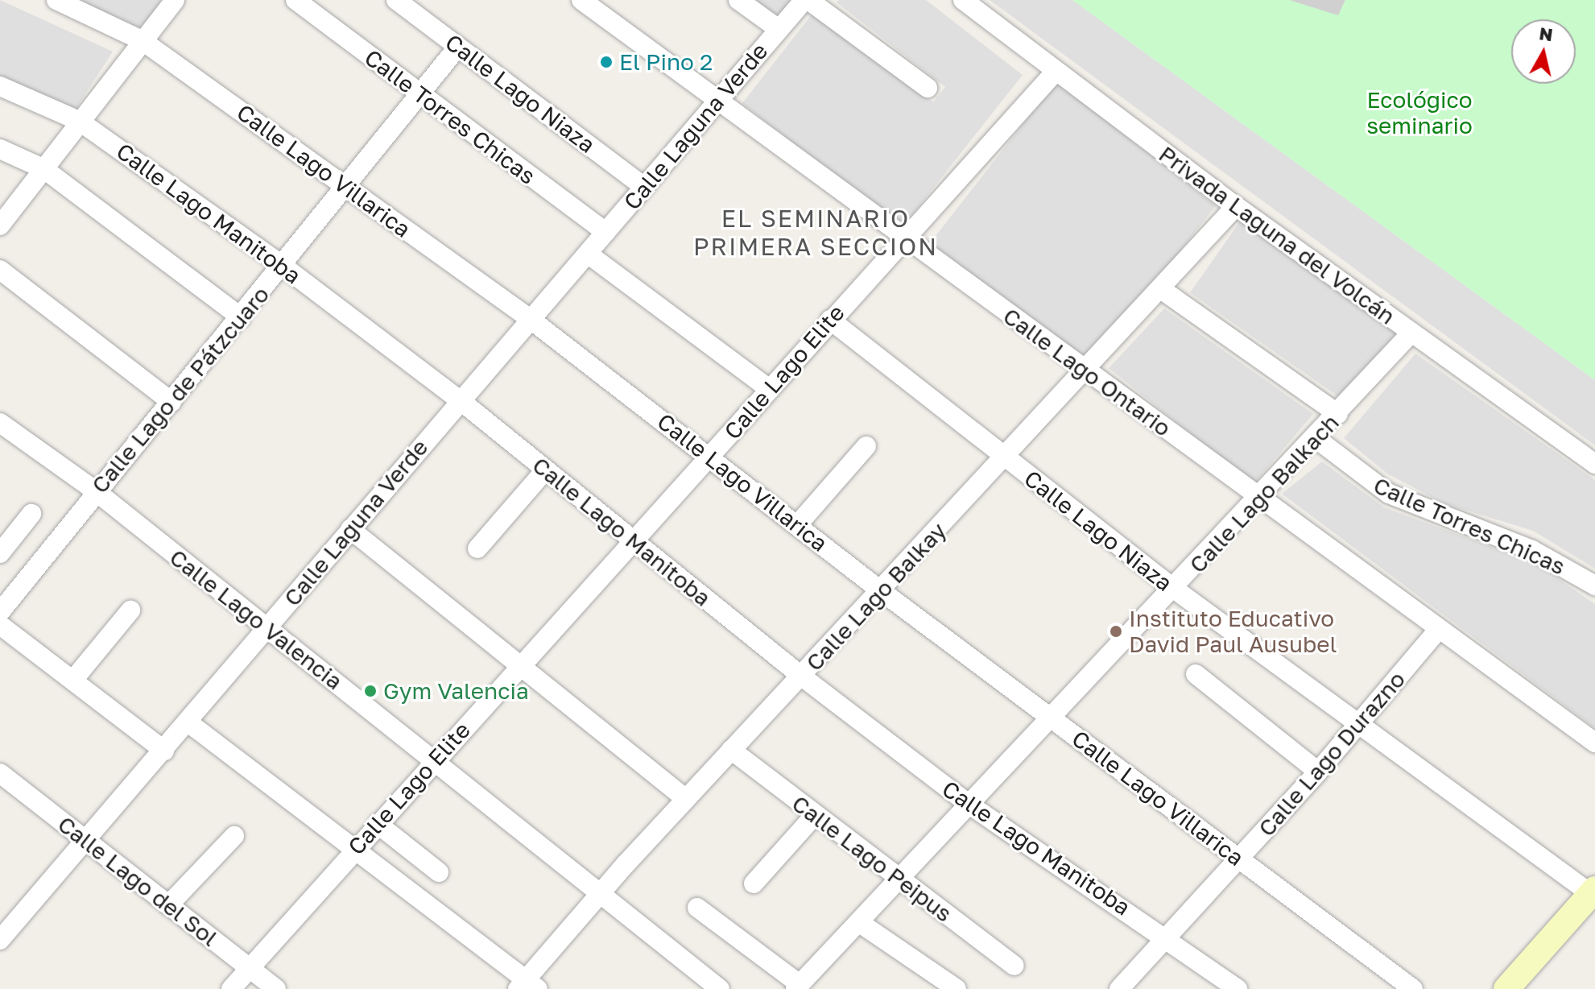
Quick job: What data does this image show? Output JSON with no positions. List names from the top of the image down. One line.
{"streets":{"street":["Calle Lago Niaza","Calle Torres Chicas","Calle Laguna Verde","Calle Lago Villarica","Calle Lago Manitoba","Privada Laguna del Volcán","Calle Lago Elite","Calle Lago Ontario","Calle Lago de Pátzcuaro","Calle Lago Balkach","Calle Lago Balkay","Calle Lago Valencia","Calle Lago Durazno","Calle Lago Peipus","Calle Lago del Sol"]},"crossings":[["Calle Lago Niaza","Calle Laguna Verde"],["Calle Lago Niaza","Calle Lago Elite"],["Calle Lago Niaza","Calle Lago de Pátzcuaro"],["Calle Lago Niaza","Calle Lago Balkach"],["Calle Lago Niaza","Calle Lago Balkay"],["Calle Lago Niaza","Calle Lago Durazno"],["Calle Torres Chicas","Calle Laguna Verde"],["Calle Torres Chicas","Calle Lago de Pátzcuaro"],["Calle Torres Chicas","Calle Lago Balkach"],["Calle Laguna Verde","Calle Lago Villarica"],["Calle Laguna Verde","Calle Lago Manitoba"],["Calle Laguna Verde","Calle Lago Ontario"],["Calle Laguna Verde","Calle Lago Valencia"],["Calle Laguna Verde","Calle Lago del Sol"],["Calle Lago Villarica","Calle Lago Elite"],["Calle Lago Villarica","Calle Lago de Pátzcuaro"],["Calle Lago Villarica","Calle Lago Balkach"],["Calle Lago Villarica","Calle Lago Balkay"],["Calle Lago Villarica","Calle Lago Durazno"],["Calle Lago Manitoba","Calle Lago Elite"],["Calle Lago Manitoba","Calle Lago de Pátzcuaro"],["Calle Lago Manitoba","Calle Lago Balkach"],["Calle Lago Manitoba","Calle Lago Balkay"],["Calle Lago Manitoba","Calle Lago Durazno"],["Privada Laguna del Volcán","Calle Lago Elite"],["Privada Laguna del Volcán","Calle Lago Balkach"],["Privada Laguna del Volcán","Calle Lago Balkay"],["Calle Lago Elite","Calle Lago Ontario"],["Calle Lago Elite","Calle Lago Valencia"],["Calle Lago Elite","Calle Lago del Sol"],["Calle Lago Ontario","Calle Lago Balkach"],["Calle Lago Ontario","Calle Lago Balkay"],["Calle Lago Ontario","Calle Lago Durazno"],["Calle Lago de Pátzcuaro","Calle Lago Valencia"],["Calle Lago Balkach","Calle Lago Peipus"],["Calle Lago Balkay","Calle Lago Valencia"],["Calle Lago Balkay","Calle Lago Peipus"]],"districts":["EL SEMINARIO PRIMERA SECCION"],"parks":["Ecológico seminario"],"places":["El Pino 2","Instituto Educativo David Paul Ausubel","Gym Valencia"],"north":"top"}
